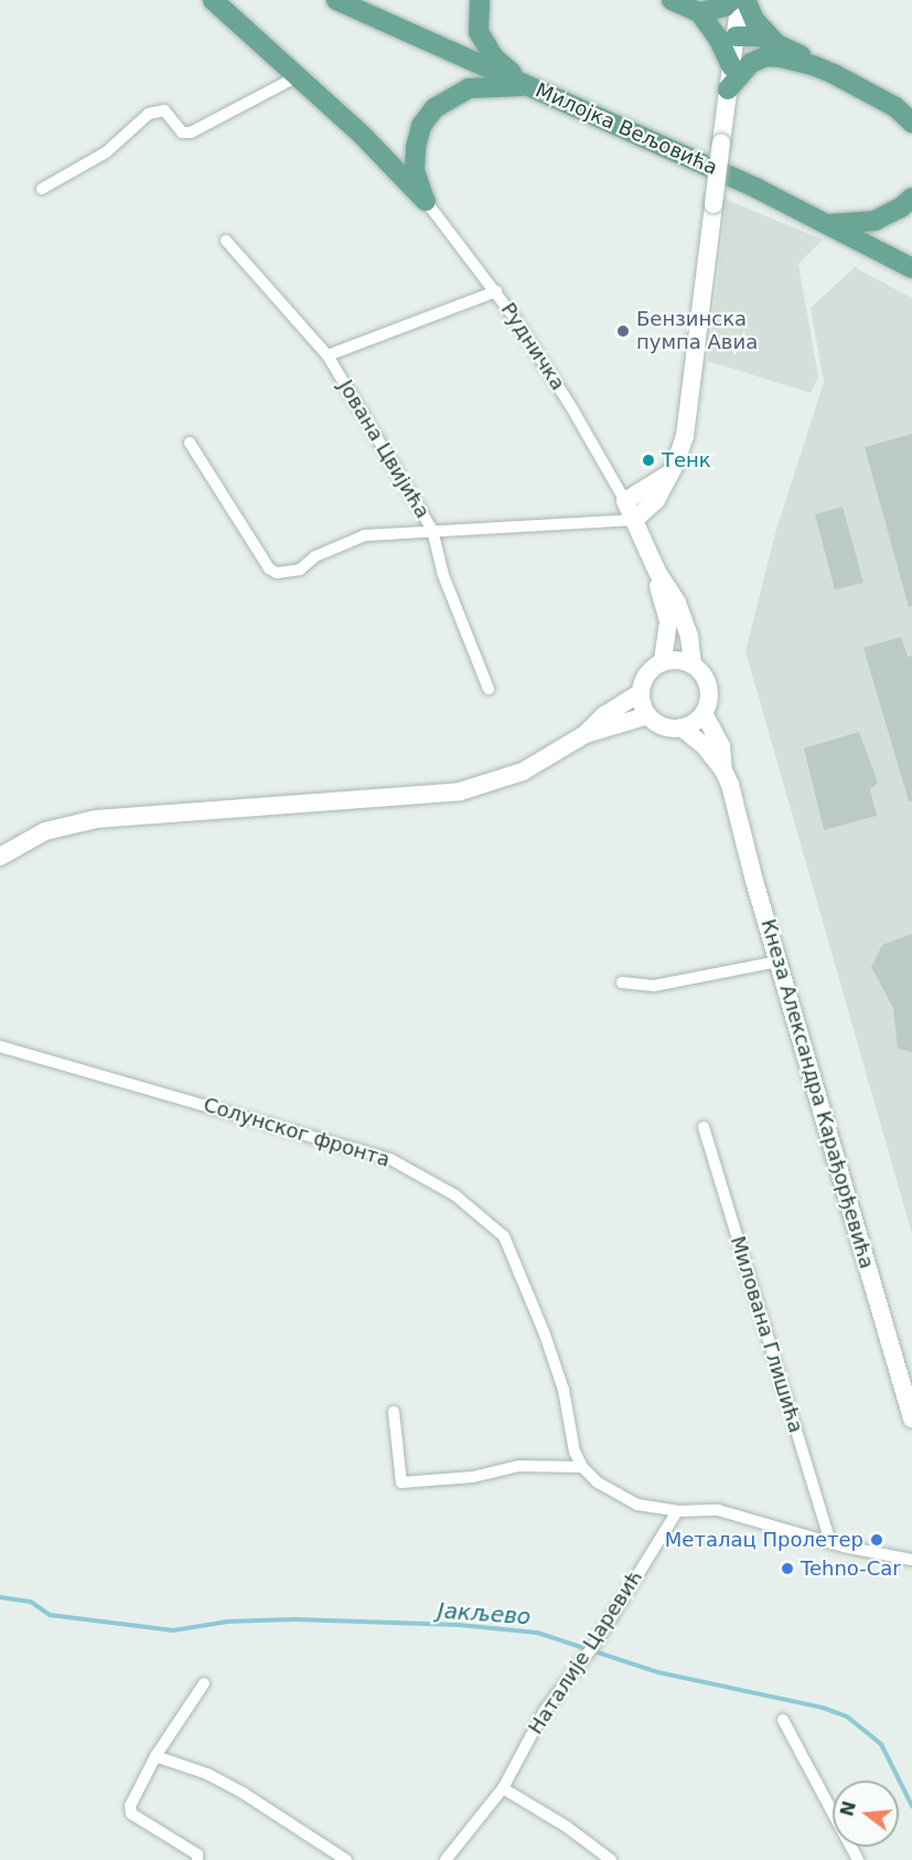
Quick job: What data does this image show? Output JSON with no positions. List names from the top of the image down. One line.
{"streets":{"main road":["Милојка Вељовића","Кнеза Александра Карађорђевића"],"street":["Рудничка","Јована Цвијића","Солунског фронта","Милована Глишића","Наталије Царевић"]},"water":["Јакљево"],"places":["Бензинска пумпа Авиа","Тенк","Металац Пролетер","Tehno-Car"],"north":"left"}
